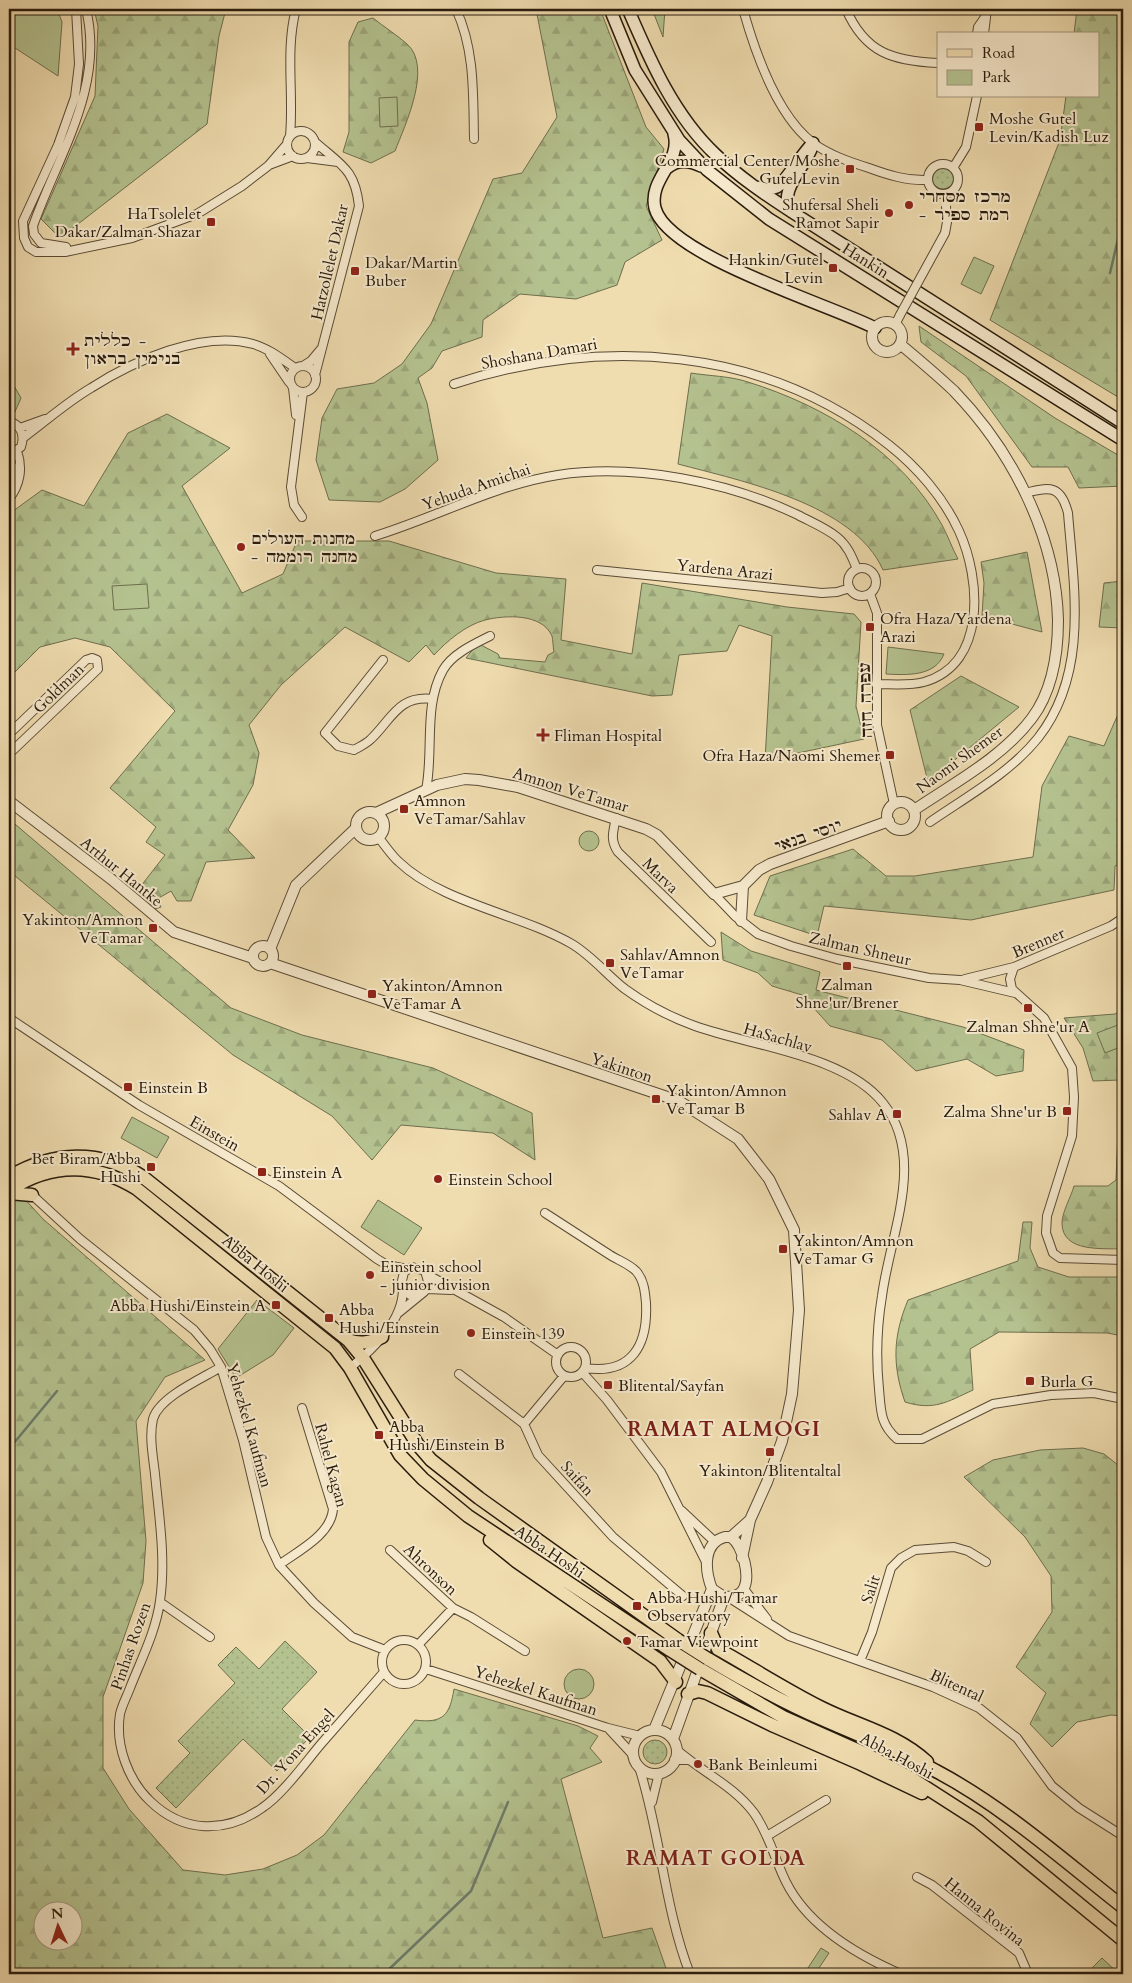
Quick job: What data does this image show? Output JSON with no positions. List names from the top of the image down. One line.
{"streets":{"main road":["Hankin","Abba Hoshi"],"street":["Hatzollelet Dakar","Shoshana Damari","Yehuda Amichai","Yardena Arazi","Goldman","עפרה חזה","Naomi Shemer","Amnon VeTamar","יוסי בנאי","Arthur Hantke","Marva","Brenner","Zalman Shneur","HaSachlav","Yakinton","Einstein","Yehezkel Kaufman","Rahel Kagan","Saifan","Ahronson","Salit","Pinhas Rozen","Blitental","Dr. Yona Engel","Hanna Rovina"]},"crossings":[["Shoshana Damari","עפרה חזה"],["Yehuda Amichai","Yardena Arazi"],["Yehuda Amichai","עפרה חזה"],["Yardena Arazi","עפרה חזה"],["עפרה חזה","Naomi Shemer"],["עפרה חזה","יוסי בנאי"],["Naomi Shemer","יוסי בנאי"],["Amnon VeTamar","יוסי בנאי"],["Amnon VeTamar","Marva"],["Amnon VeTamar","Zalman Shneur"],["Amnon VeTamar","HaSachlav"],["יוסי בנאי","Zalman Shneur"],["Arthur Hantke","Yakinton"],["Brenner","Zalman Shneur"],["Yakinton","Blitental"],["Abba Hoshi","Yehezkel Kaufman"],["Yehezkel Kaufman","Rahel Kagan"],["Yehezkel Kaufman","Ahronson"],["Yehezkel Kaufman","Pinhas Rozen"],["Yehezkel Kaufman","Dr. Yona Engel"],["Ahronson","Dr. Yona Engel"],["Salit","Blitental"],["Pinhas Rozen","Dr. Yona Engel"]],"districts":["RAMAT ALMOGI","RAMAT GOLDA"],"places":{"transit":["Moshe Gutel Levin/Kadish Luz","Commercial Center/Moshe Gutel Levin","HaTsolelet Dakar/Zalman Shazar","Hankin/Gutel Levin","Dakar/Martin Buber","Ofra Haza/Yardena Arazi","Ofra Haza/Naomi Shemer","Amnon VeTamar/Sahlav","Yakinton/Amnon VeTamar","Sahlav/Amnon VeTamar","Zalman Shne'ur/Brener","Yakinton/Amnon VeTamar A","Zalman Shne'ur A","Einstein B","Yakinton/Amnon VeTamar B","Zalma Shne'ur B","Sahlav A","Bet Biram/Abba Hushi","Einstein A","Yakinton/Amnon VeTamar G","Abba Hushi/Einstein A","Abba Hushi/Einstein","Burla G","Blitental/Sayfan","Abba Hushi/Einstein B","Yakinton/Blitentaltal","Abba Hushi/Tamar Observatory"],"other":["מרכז מסחרי - רמת ספיר","Shufersal Sheli Ramot Sapir","מחנות העולים - מחנה רוממה","Einstein School","Einstein school - junior division","Einstein 139","Tamar Viewpoint","Bank Beinleumi"],"health":["כללית - בנימין בראון","Fliman Hospital"]},"legend":["Road","Park"],"north":"top"}
